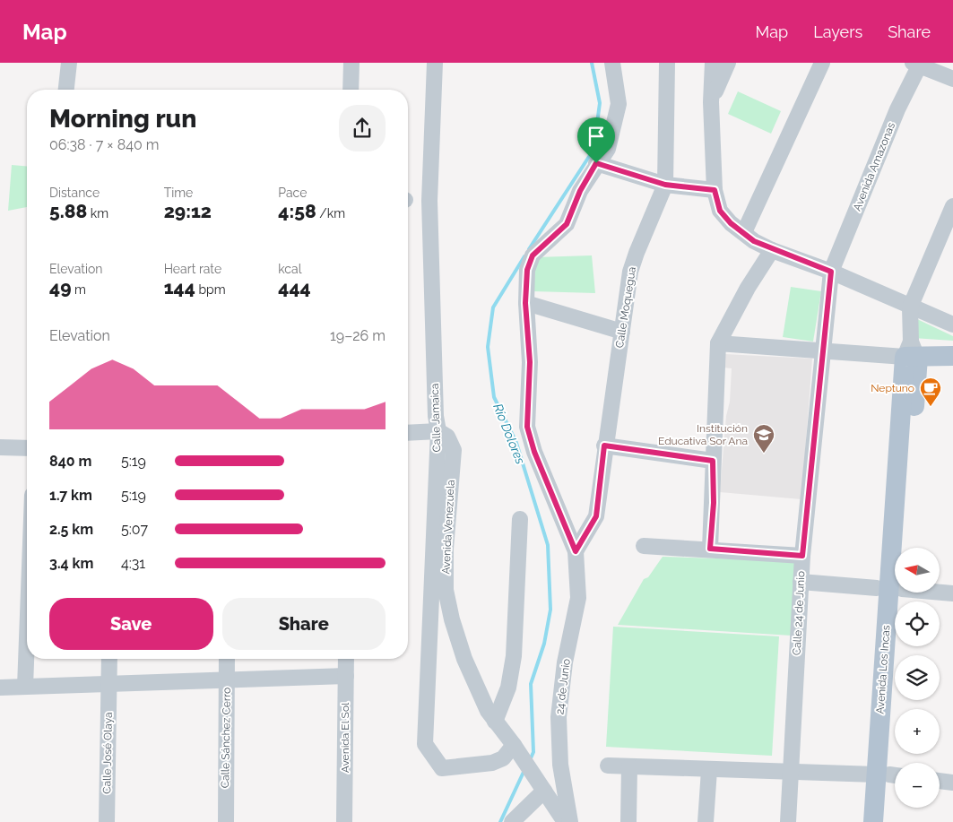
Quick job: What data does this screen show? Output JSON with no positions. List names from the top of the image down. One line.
{"streets":{"main road":["Avenida Los Incas"],"street":["Avenida Amazonas","Calle Moquegua","Calle Jamaica","Avenida Venezuela","Calle 24 de Junio","24 de Junio","Calle Sánchez Cerro","Avenida El Sol","Calle José Olaya"]},"crossings":[["Avenida Amazonas","Calle 24 de Junio"],["Calle Moquegua","24 de Junio"],["Calle Jamaica","Avenida Venezuela"]],"water":["Río Dolores"],"places":{"cafe":["Neptuno"],"school or university":["Institución Educativa Sor Ana"]},"north":"left","page":{"header":"Map","nav":["Map","Layers","Share"],"heading":["Morning run","06:38 · 7 × 840 m"],"stats":[["Distance","5.88 km"],["Time","29:12"],["Pace","4:58 /km"],["Elevation","49 m"],["Heart rate","144 bpm"],["kcal","444"]],"chart":["Elevation","19–26 m"],"list":[{"name":"840 m","note":"5:19"},{"name":"1.7 km","note":"5:19"},{"name":"2.5 km","note":"5:07"},{"name":"3.4 km","note":"4:31"}],"map_buttons":["+","−"],"buttons":["Save","Share"]}}
